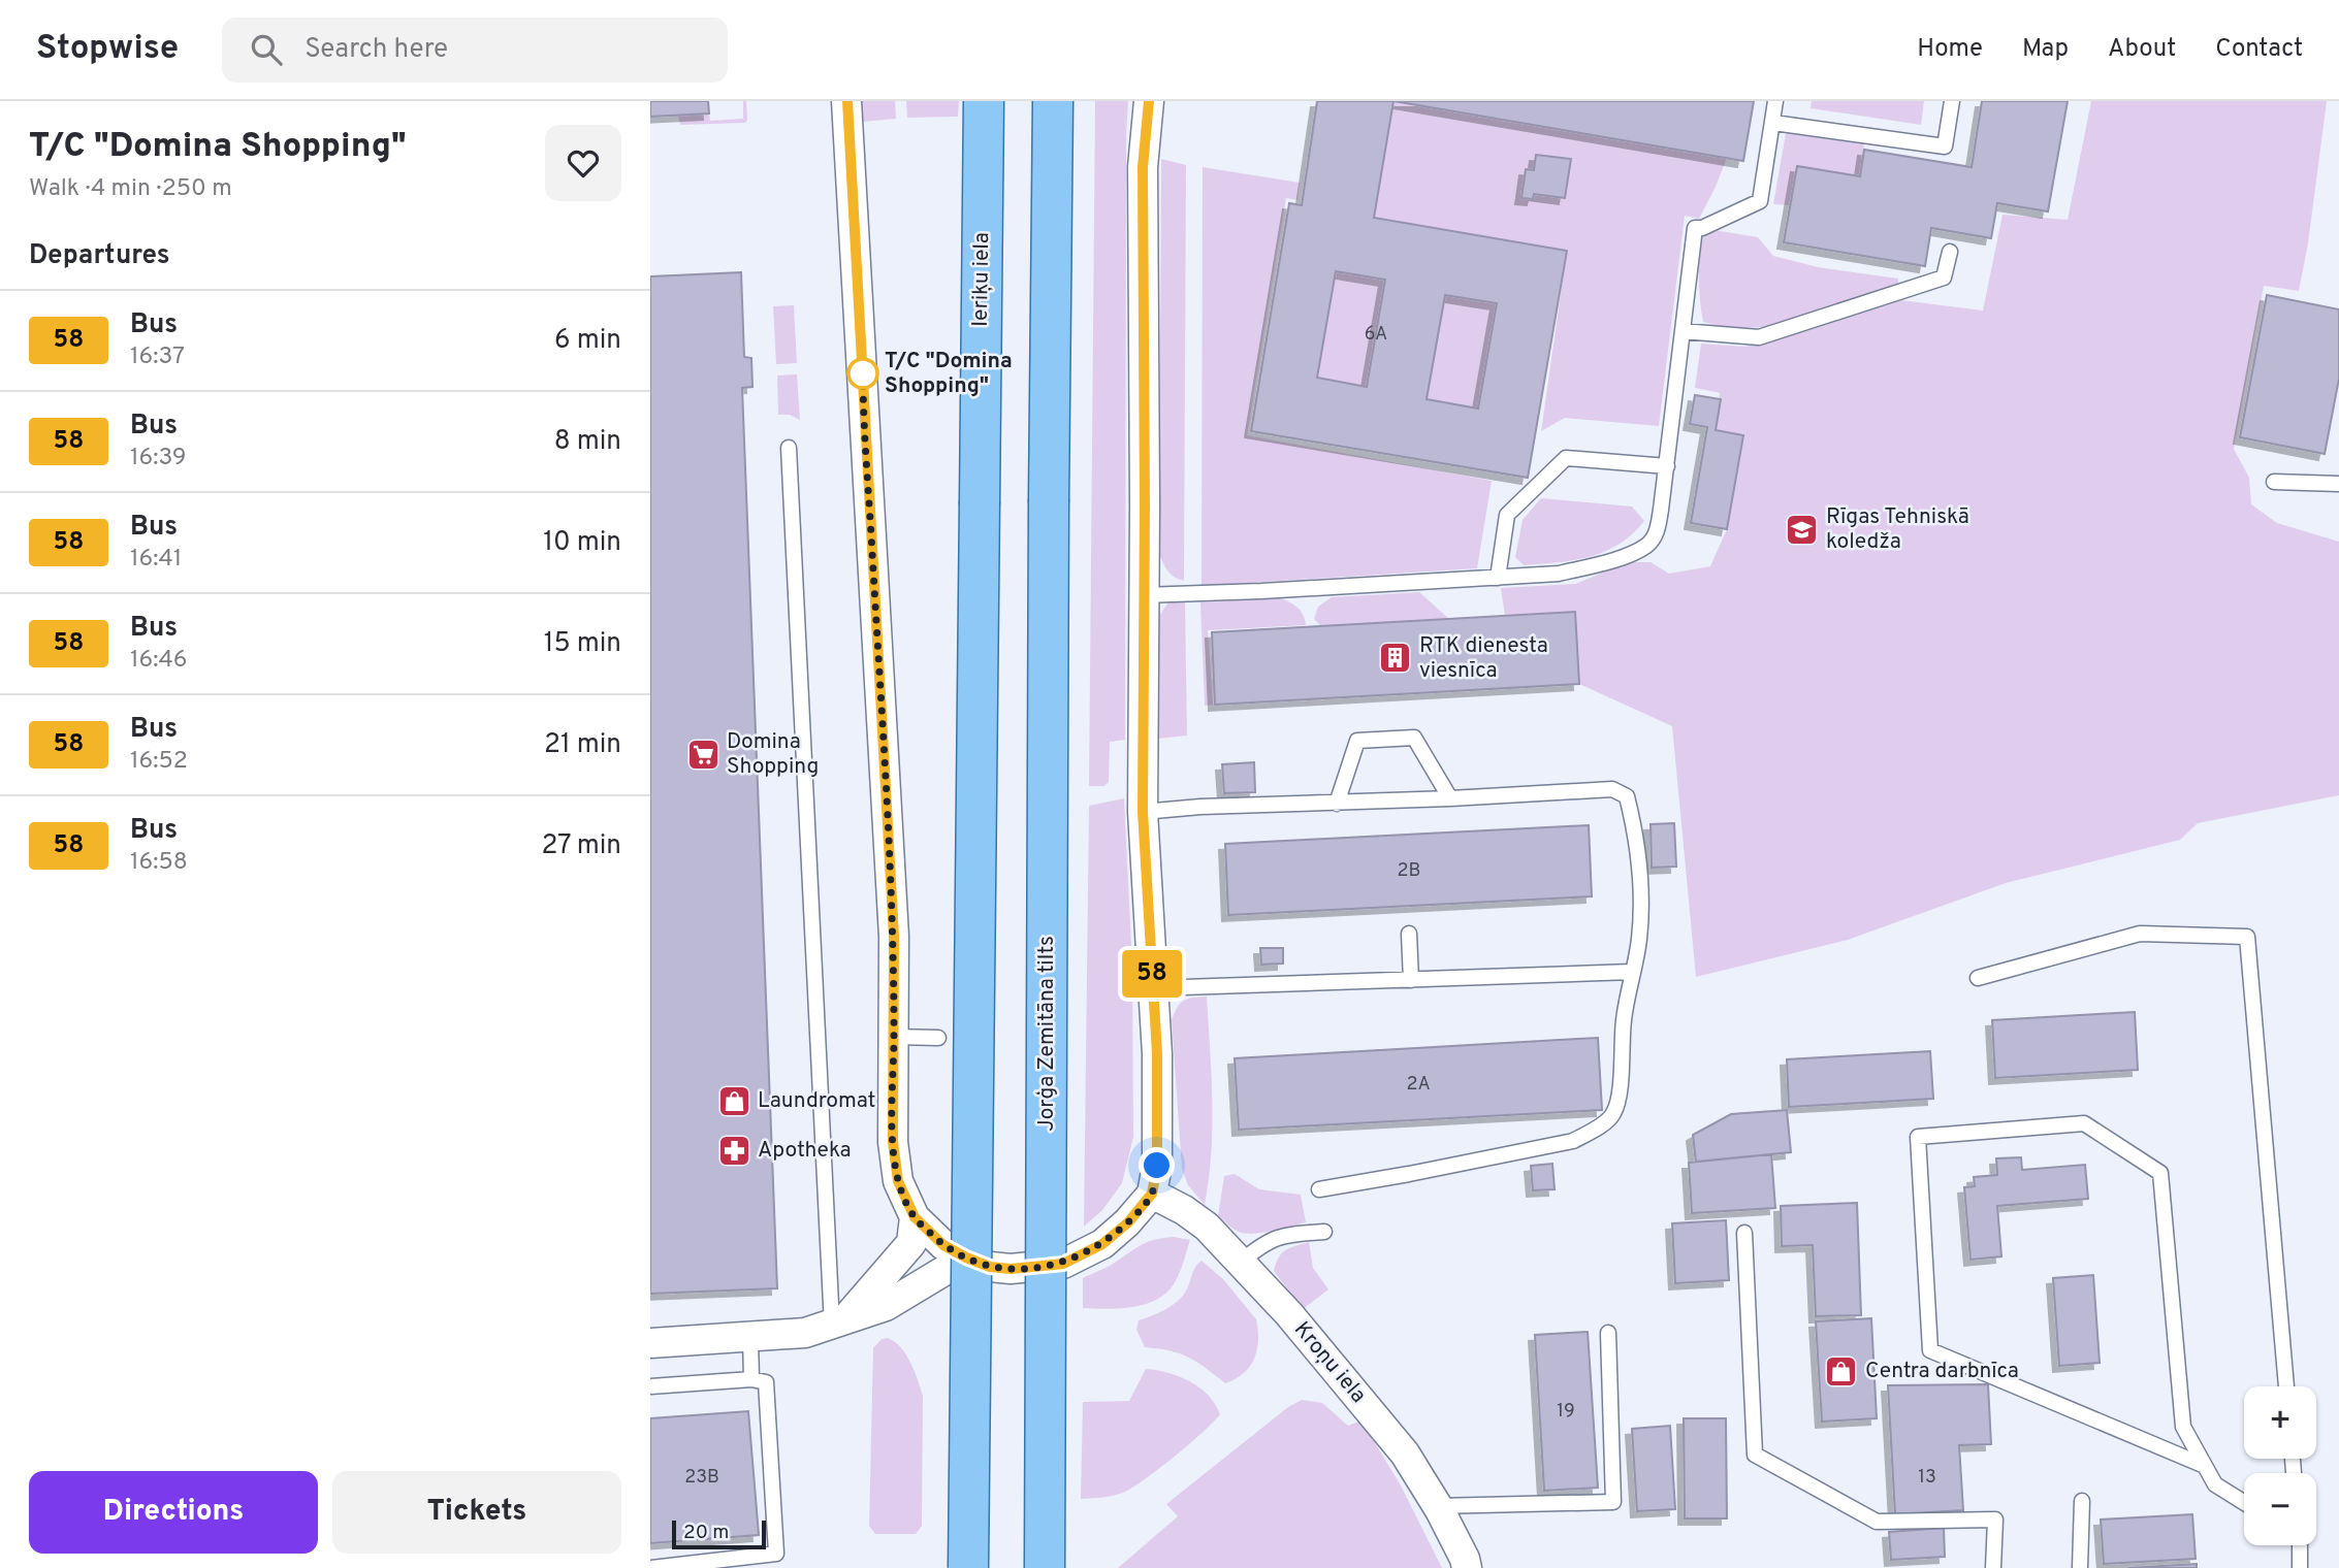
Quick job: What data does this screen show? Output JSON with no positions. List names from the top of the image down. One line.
{"streets":{"main road":["Ieriķu iela","Jorģa Zemitāna tilts"],"street":["Kroņu iela"]},"places":{"other":["T/C \"Domina Shopping\""],"school or university":["Rīgas Tehniskā koledža"],"building":["RTK dienesta viesnīca"],"supermarket":["Domina Shopping"],"shop":["Laundromat","Centra darbnīca"],"pharmacy":["Apotheka"]},"lines":["bus line 58"],"house_numbers":["6A","2B","2A","19","23B","13"],"scale_bar":"20 m","page":{"header":"Stopwise","search":"Search here","nav":["Home","Map","About","Contact"],"heading":[["T/C \"Domina Shopping\"","Walk · 4 min · 250 m"],"Departures"],"on_map":"58","list":[{"mark":"58","name":"Bus","note":"16:37","value":"6 min"},{"mark":"58","name":"Bus","note":"16:39","value":"8 min"},{"mark":"58","name":"Bus","note":"16:41","value":"10 min"},{"mark":"58","name":"Bus","note":"16:46","value":"15 min"},{"mark":"58","name":"Bus","note":"16:52","value":"21 min"},{"mark":"58","name":"Bus","note":"16:58","value":"27 min"}],"map_buttons":["+","−"],"buttons":["Directions","Tickets"],"scale":"20 m"}}
